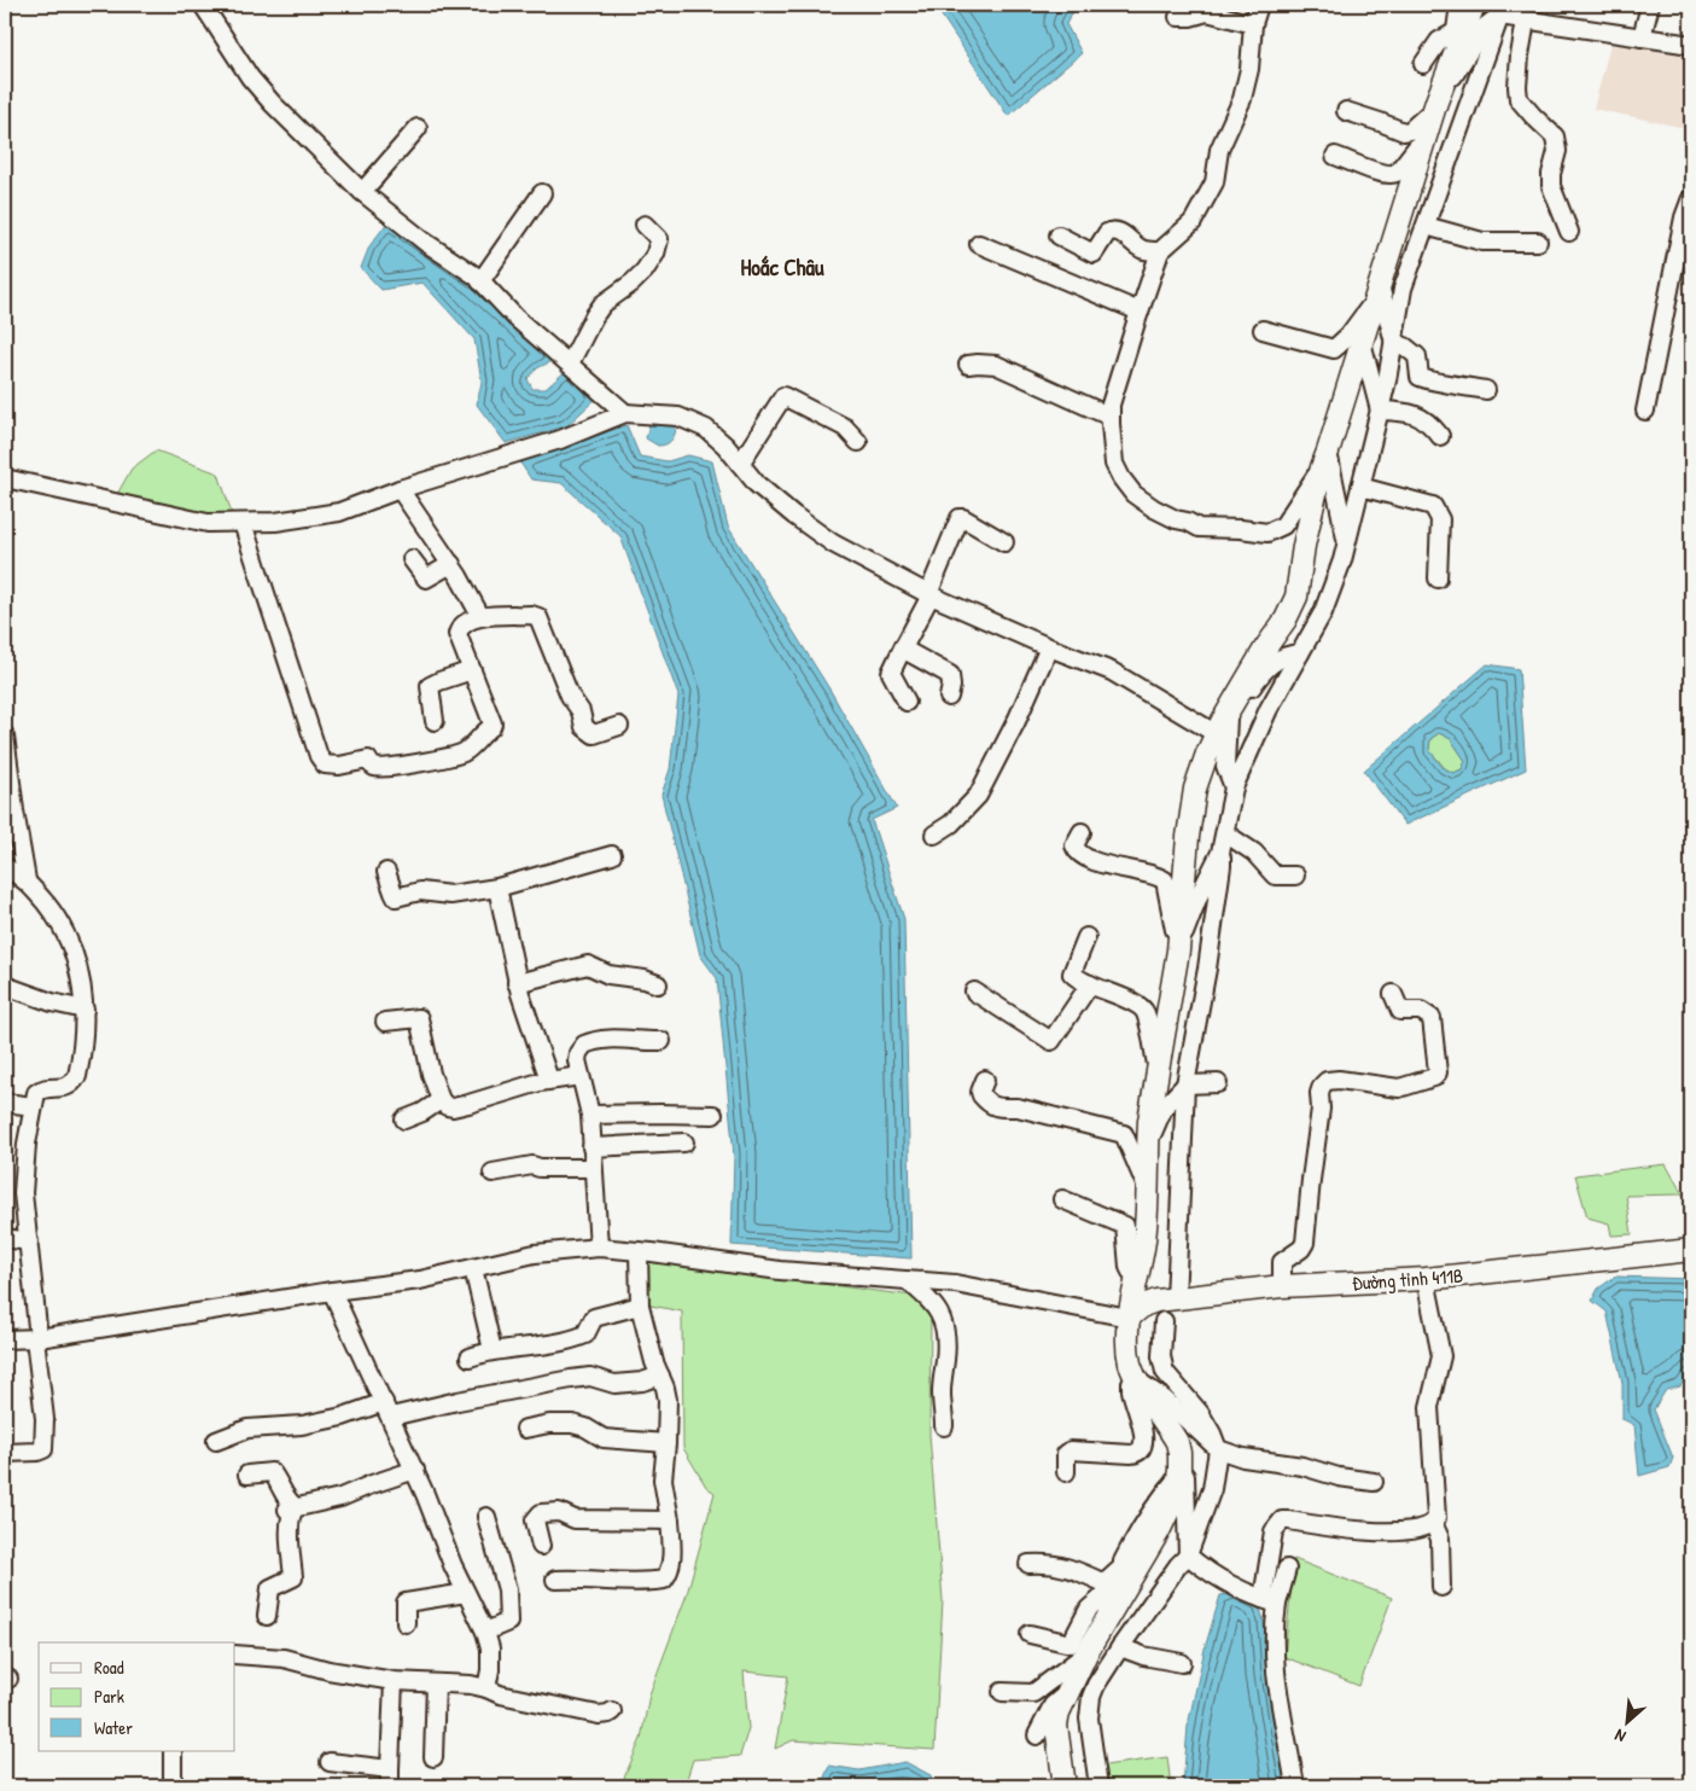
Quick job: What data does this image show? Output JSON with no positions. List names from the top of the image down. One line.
{"streets":{"main road":["Đường tỉnh 411B"]},"districts":["Hoắc Châu"],"legend":["Road","Park","Water"],"north":"bottom left"}
